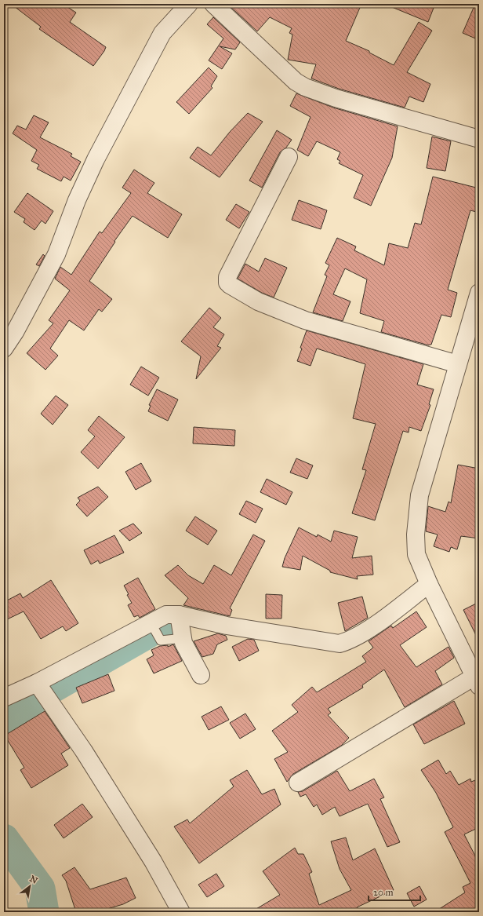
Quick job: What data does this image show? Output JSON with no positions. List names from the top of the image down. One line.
{"scale_bar":"20 m","north":"top right"}
